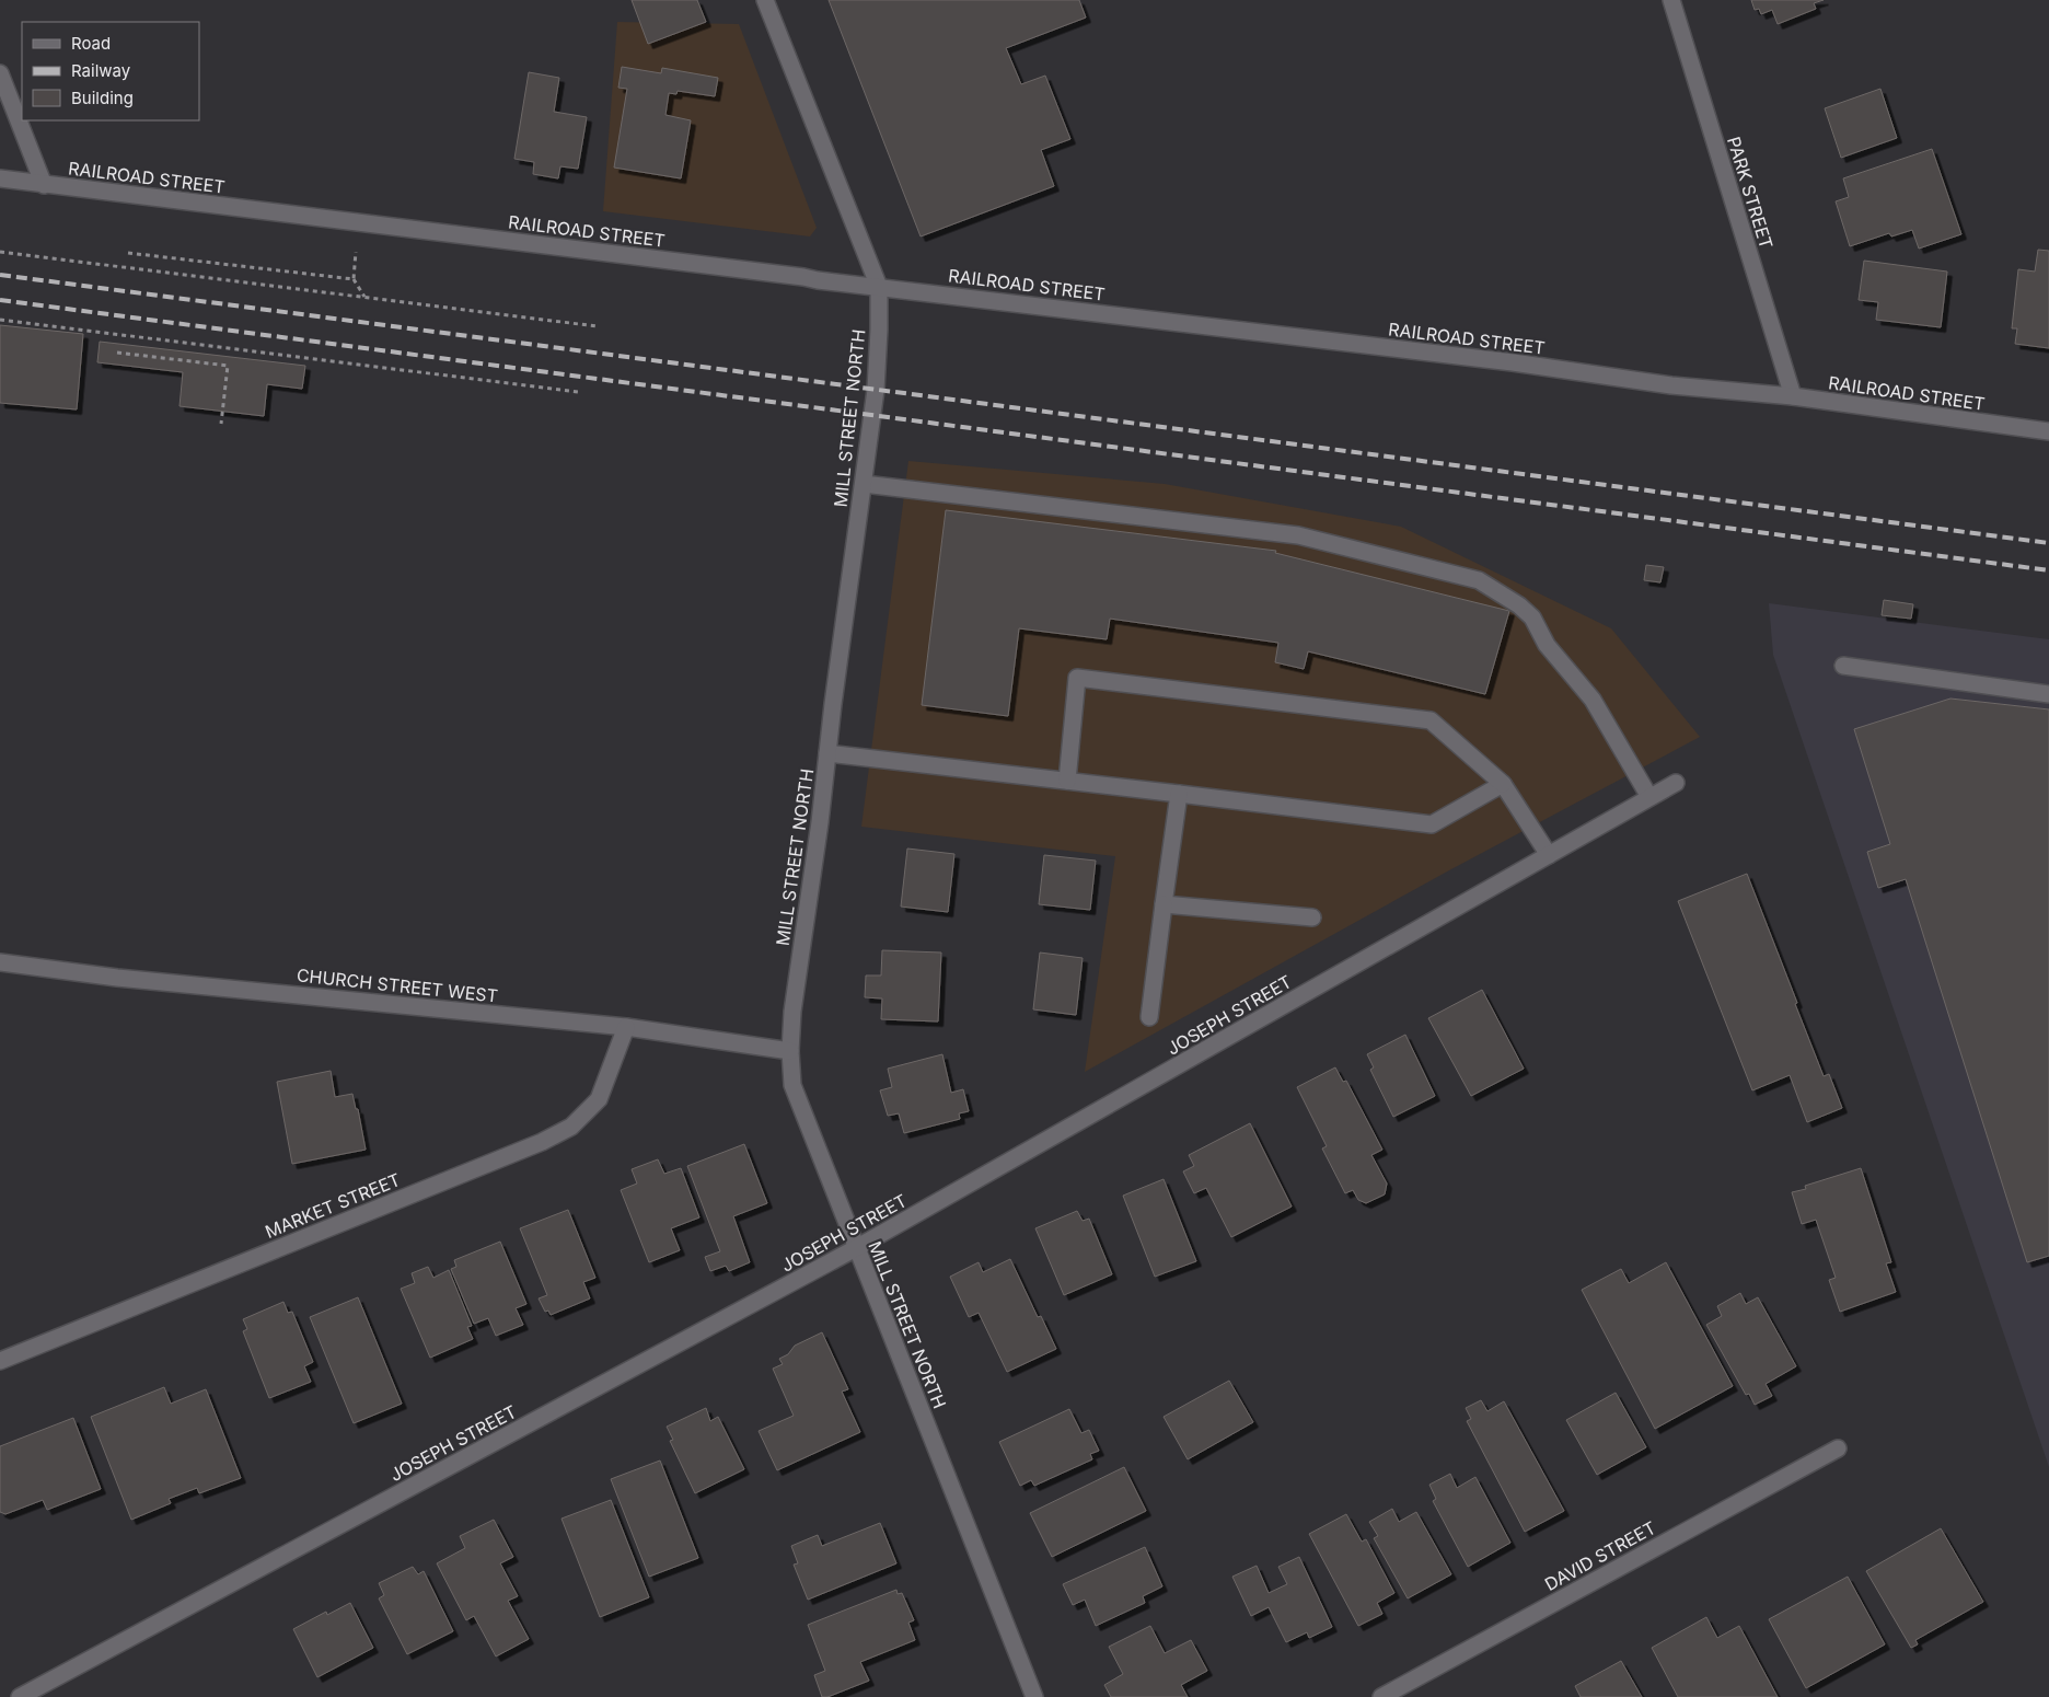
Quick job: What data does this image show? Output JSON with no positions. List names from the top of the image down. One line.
{"streets":{"street":["RAILROAD STREET","PARK STREET","MILL STREET NORTH","CHURCH STREET WEST","JOSEPH STREET","MARKET STREET","DAVID STREET"]},"crossings":[["RAILROAD STREET","PARK STREET"],["RAILROAD STREET","MILL STREET NORTH"],["MILL STREET NORTH","CHURCH STREET WEST"],["MILL STREET NORTH","JOSEPH STREET"],["CHURCH STREET WEST","MARKET STREET"]],"legend":["Road","Railway","Building"]}
